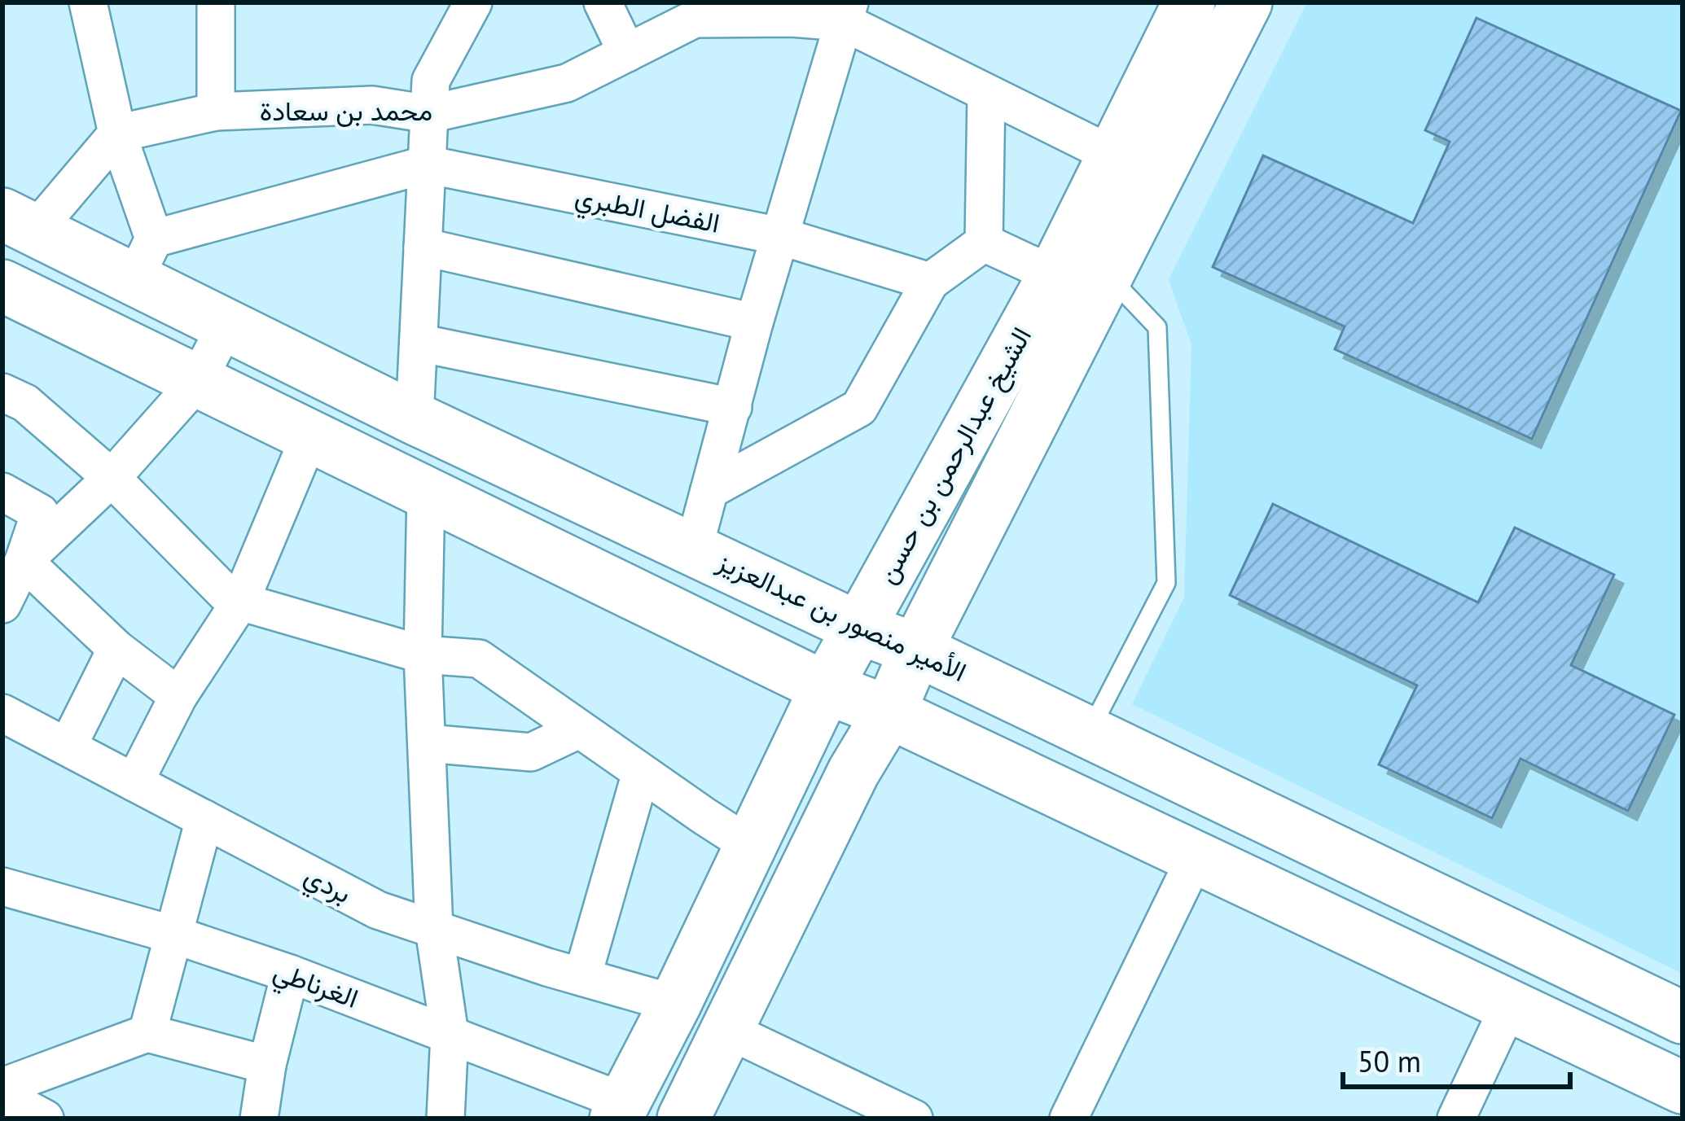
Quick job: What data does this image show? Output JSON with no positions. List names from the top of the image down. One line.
{"streets":{"street":["محمد بن سعادة","الفضل الطبري","الشيخ عبدالرحمن بن حسن","الأمير منصور بن عبدالعزيز","بردي","الغرناطي"]},"crossings":[["محمد بن سعادة","الشيخ عبدالرحمن بن حسن"],["الفضل الطبري","الأمير منصور بن عبدالعزيز"],["الشيخ عبدالرحمن بن حسن","الأمير منصور بن عبدالعزيز"],["الشيخ عبدالرحمن بن حسن","بردي"],["الشيخ عبدالرحمن بن حسن","الغرناطي"]],"scale_bar":"50 m"}
